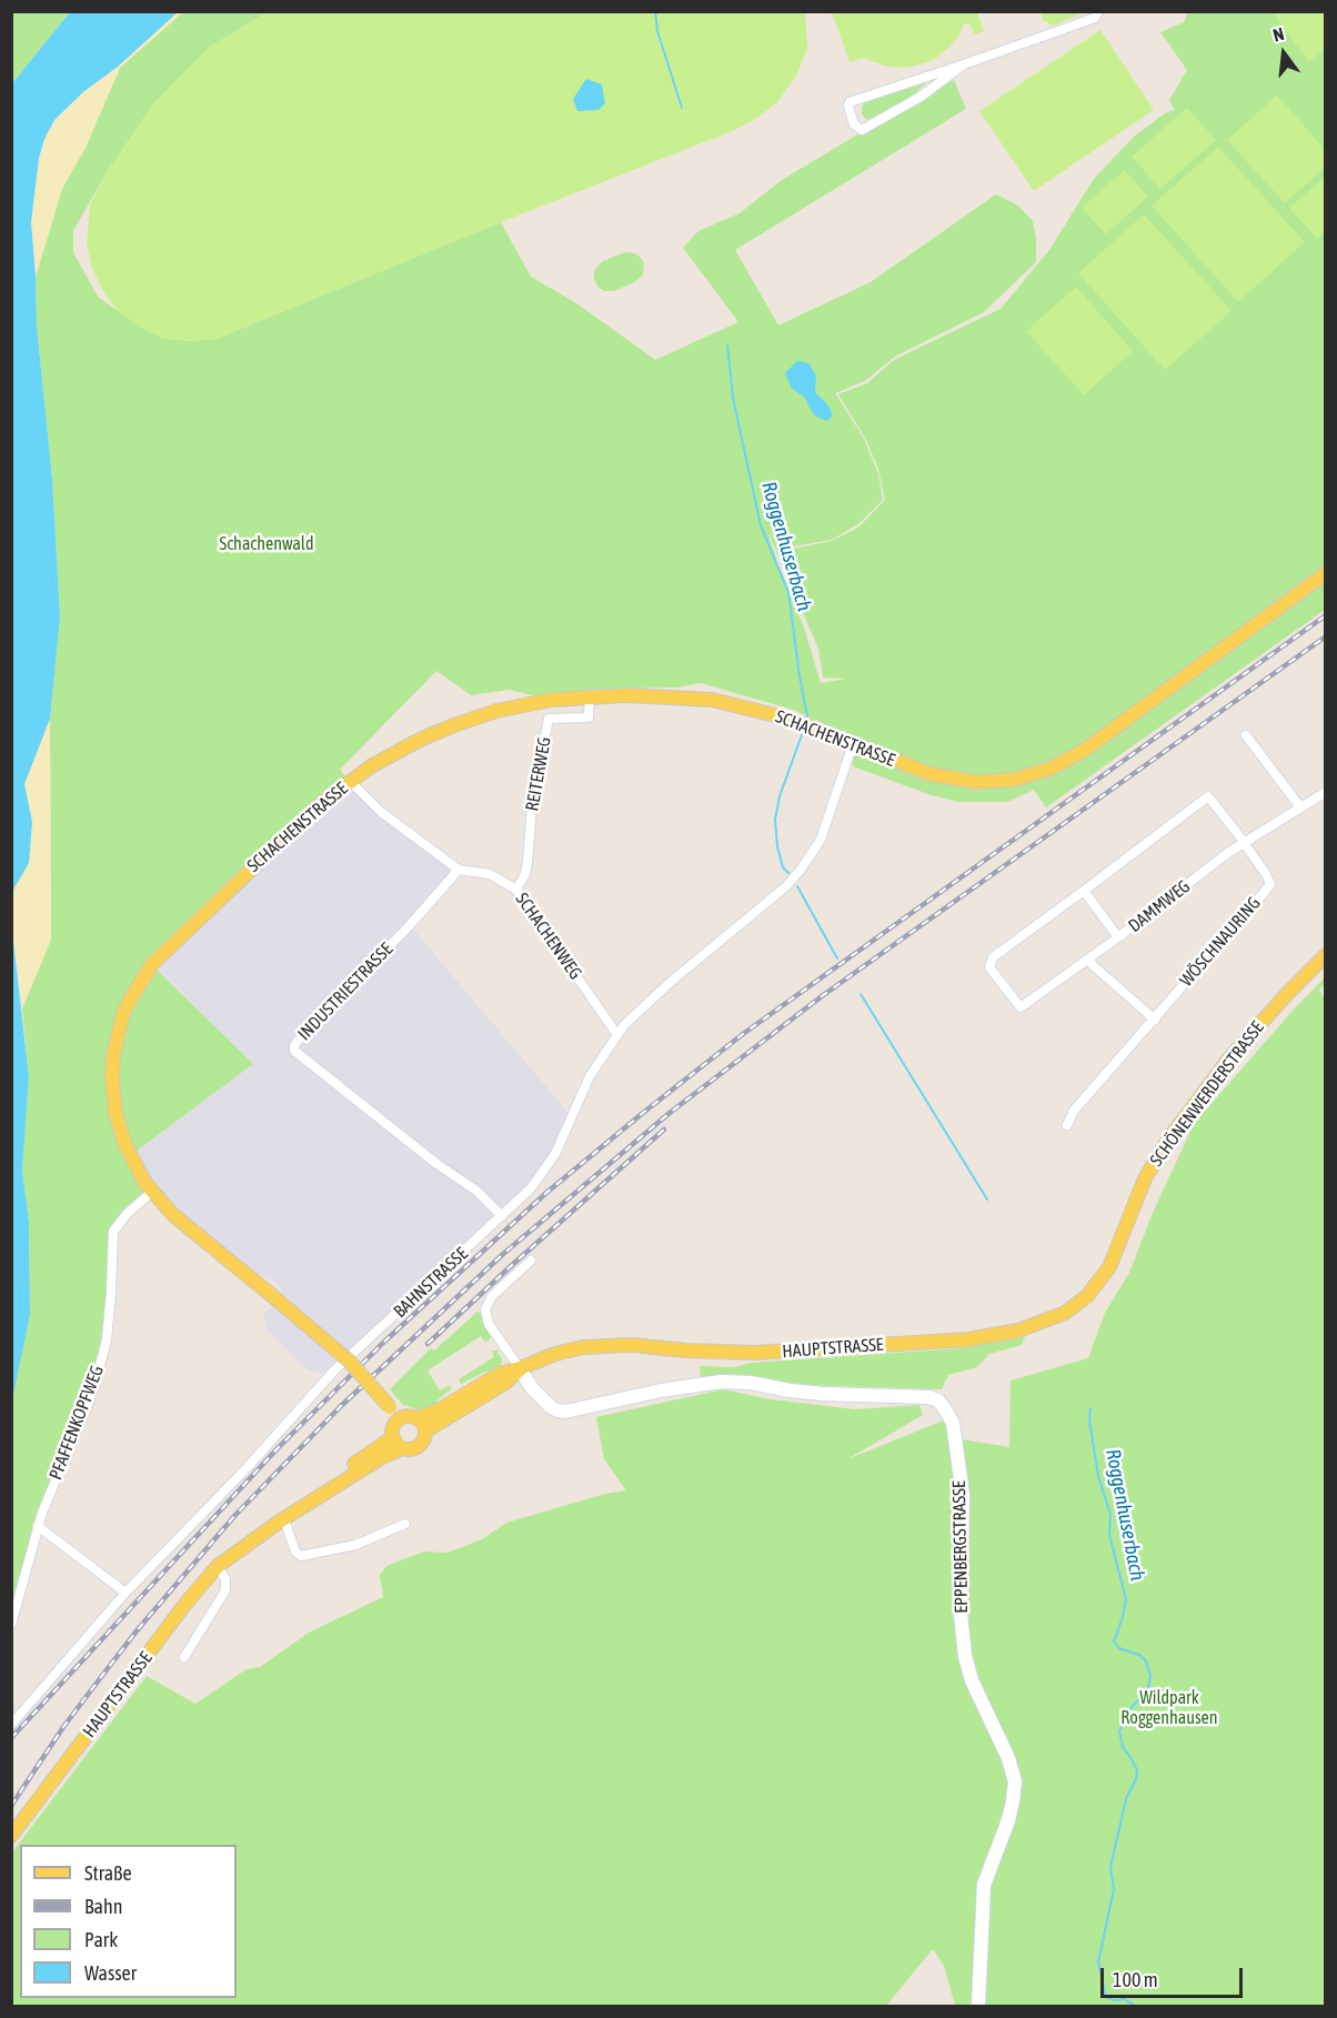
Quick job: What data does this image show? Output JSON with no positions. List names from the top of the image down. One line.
{"streets":{"main road":["SCHACHENSTRASSE","SCHÖNENWERDERSTRASSE","HAUPTSTRASSE"],"street":["REITERWEG","DAMMWEG","SCHACHENWEG","WÖSCHNAURING","INDUSTRIESTRASSE","BAHNSTRASSE","PFAFFENKOPFWEG","EPPENBERGSTRASSE"]},"crossings":[["SCHACHENSTRASSE","REITERWEG"],["SCHACHENSTRASSE","BAHNSTRASSE"],["SCHACHENSTRASSE","HAUPTSTRASSE"],["SCHACHENSTRASSE","PFAFFENKOPFWEG"],["REITERWEG","SCHACHENWEG"],["DAMMWEG","WÖSCHNAURING"],["SCHACHENWEG","INDUSTRIESTRASSE"],["SCHACHENWEG","BAHNSTRASSE"],["INDUSTRIESTRASSE","BAHNSTRASSE"],["SCHÖNENWERDERSTRASSE","HAUPTSTRASSE"],["HAUPTSTRASSE","EPPENBERGSTRASSE"]],"water":["Roggenhuserbach"],"parks":["Schachenwald","Wildpark Roggenhausen"],"legend":["Straße","Bahn","Park","Wasser"],"scale_bar":"100 m","north":"top"}
